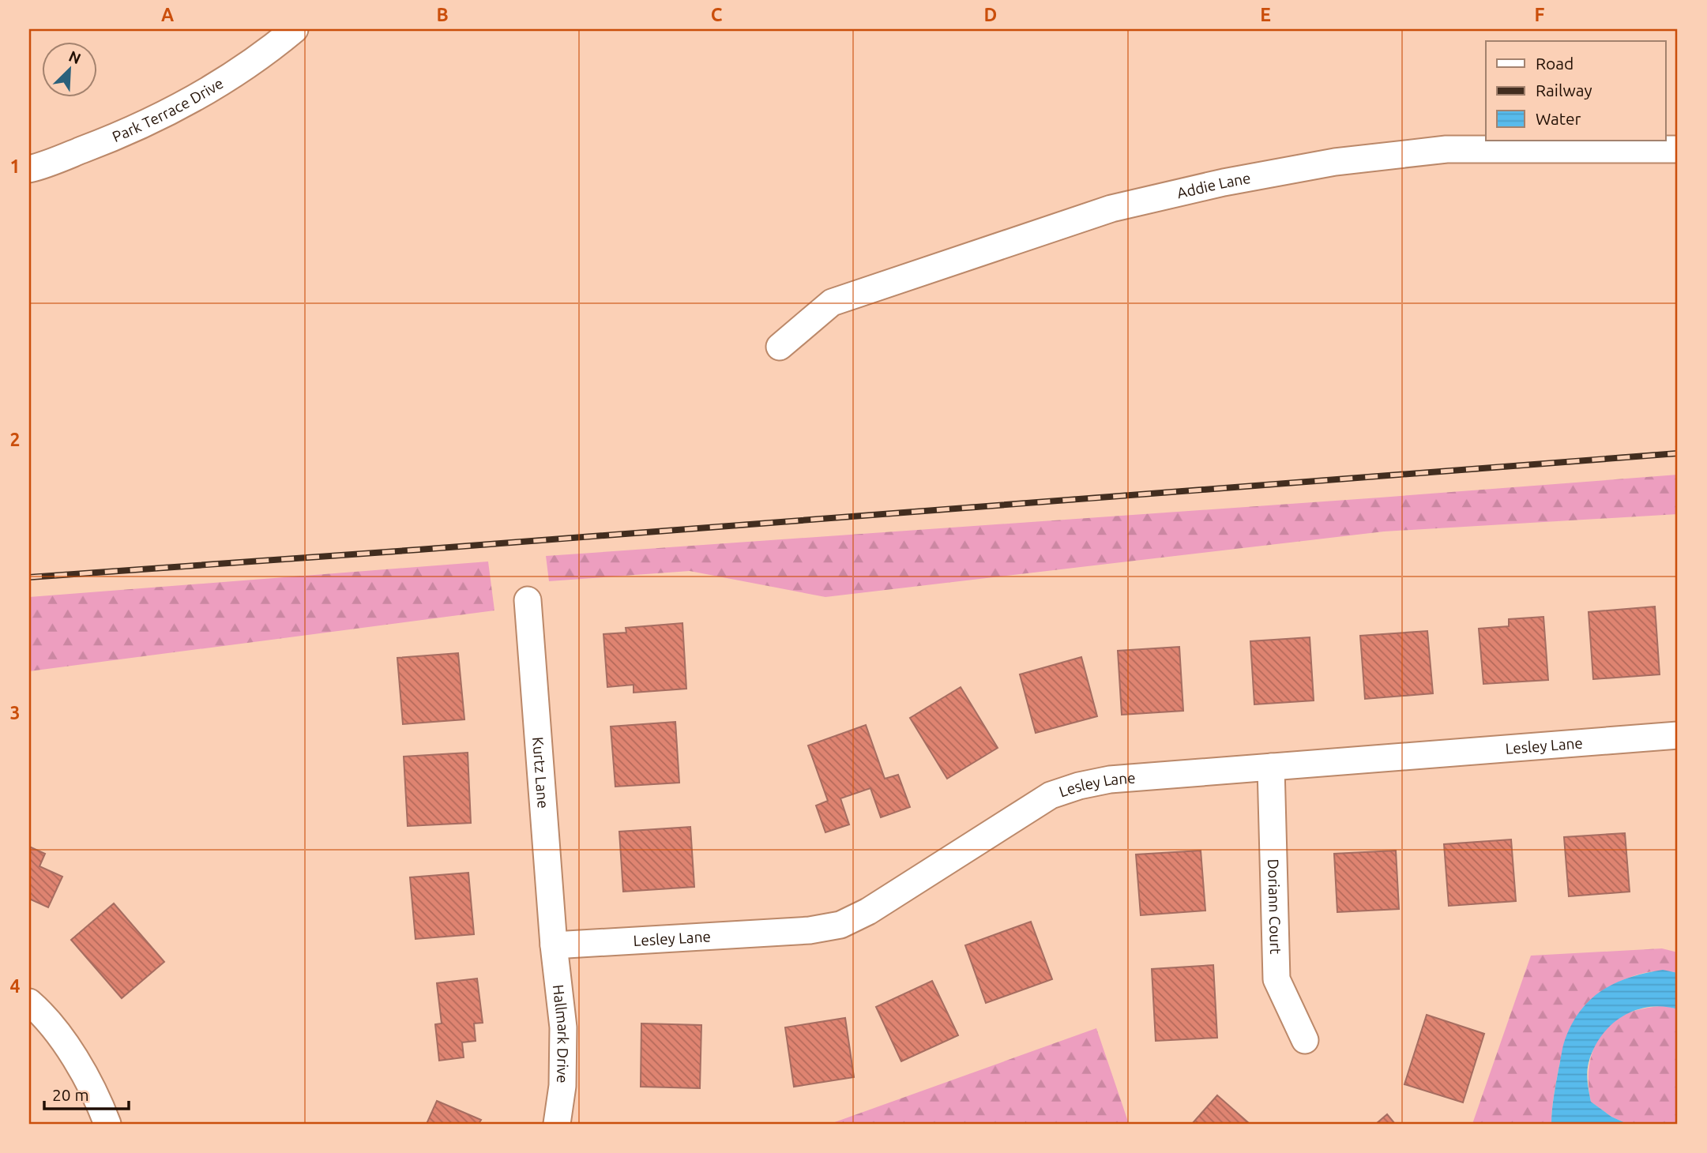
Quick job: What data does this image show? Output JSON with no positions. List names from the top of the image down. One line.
{"streets":{"street":["Park Terrace Drive","Addie Lane","Lesley Lane","Kurtz Lane","Doriann Court","Hallmark Drive"]},"crossings":[["Lesley Lane","Kurtz Lane"],["Lesley Lane","Doriann Court"],["Lesley Lane","Hallmark Drive"],["Kurtz Lane","Hallmark Drive"]],"legend":["Road","Railway","Water"],"scale_bar":"20 m","north":"top right","grid":{"columns":["A","B","C","D","E","F"],"rows":["1","2","3","4"]}}
